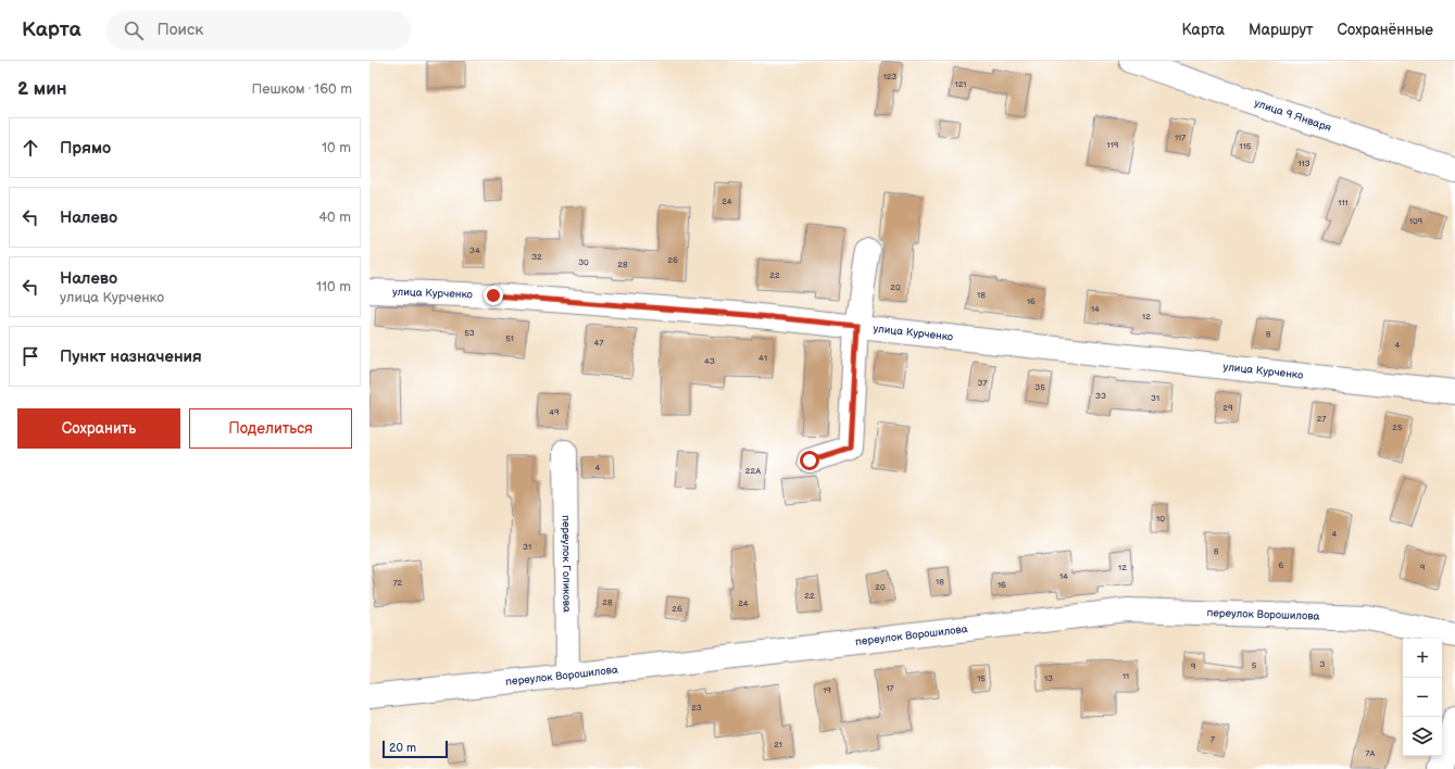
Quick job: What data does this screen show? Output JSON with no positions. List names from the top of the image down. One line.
{"streets":{"street":["улица 9 Января","улица Курченко","переулок Голикова","переулок Ворошилова"]},"crossings":[["переулок Голикова","переулок Ворошилова"]],"house_numbers":["123","121","117","119","115","113","24","111","109","34","32","26","30","28","22","20","18","16","14","12","53","8","51","47","4","41","43","37","35","33","31","29","49","27","25","4","22А","10","4","31","8","6","12","9","14","18","72","16","20","22","28","24","26","3","5","9","11","15","13","17","19","23","7","21","7А"],"scale_bar":"20 m","page":{"header":"Карта","search":"Поиск","nav":["Карта","Маршрут","Сохранённые"],"heading":["2 мин","Пешком · 160 m"],"list":[["Прямо","10 m"],["Налево","40 m"],["Налево","улица Курченко","110 m"],"Пункт назначения"],"buttons":["Сохранить","Поделиться"],"map_buttons":["+","−"],"scale":"20 m"}}
